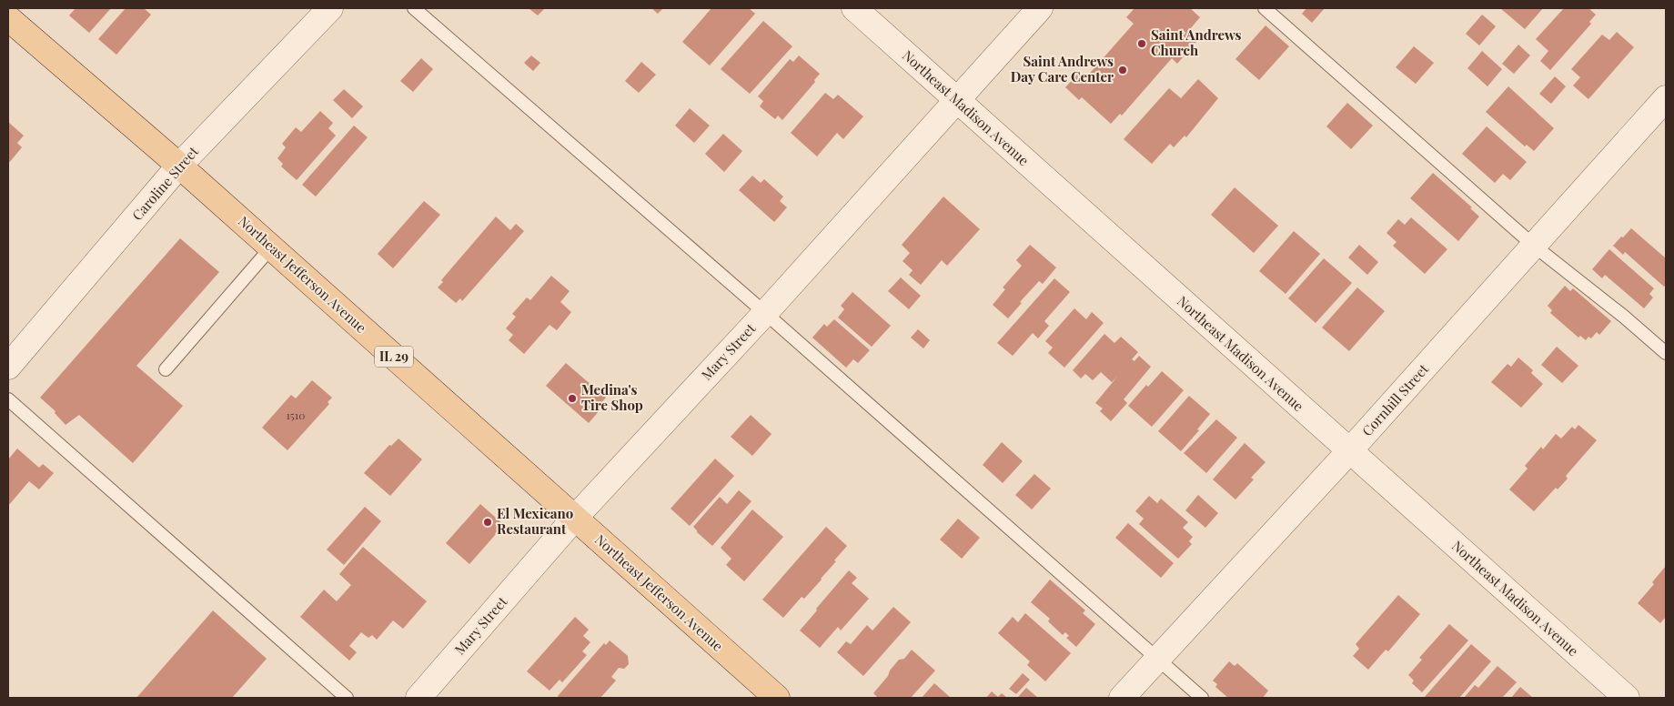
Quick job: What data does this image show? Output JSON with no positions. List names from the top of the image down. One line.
{"streets":{"main road":["Northeast Jefferson Avenue","IL 29"],"street":["Northeast Madison Avenue","Caroline Street","Mary Street","Cornhill Street"]},"crossings":[["Northeast Madison Avenue","Mary Street"],["Northeast Madison Avenue","Cornhill Street"],["Caroline Street","Northeast Jefferson Avenue"],["Northeast Jefferson Avenue","Mary Street"]],"places":["Saint Andrews Church","Saint Andrews Day Care Center","Medina's Tire Shop","El Mexicano Restaurant"],"house_numbers":["1510"]}
